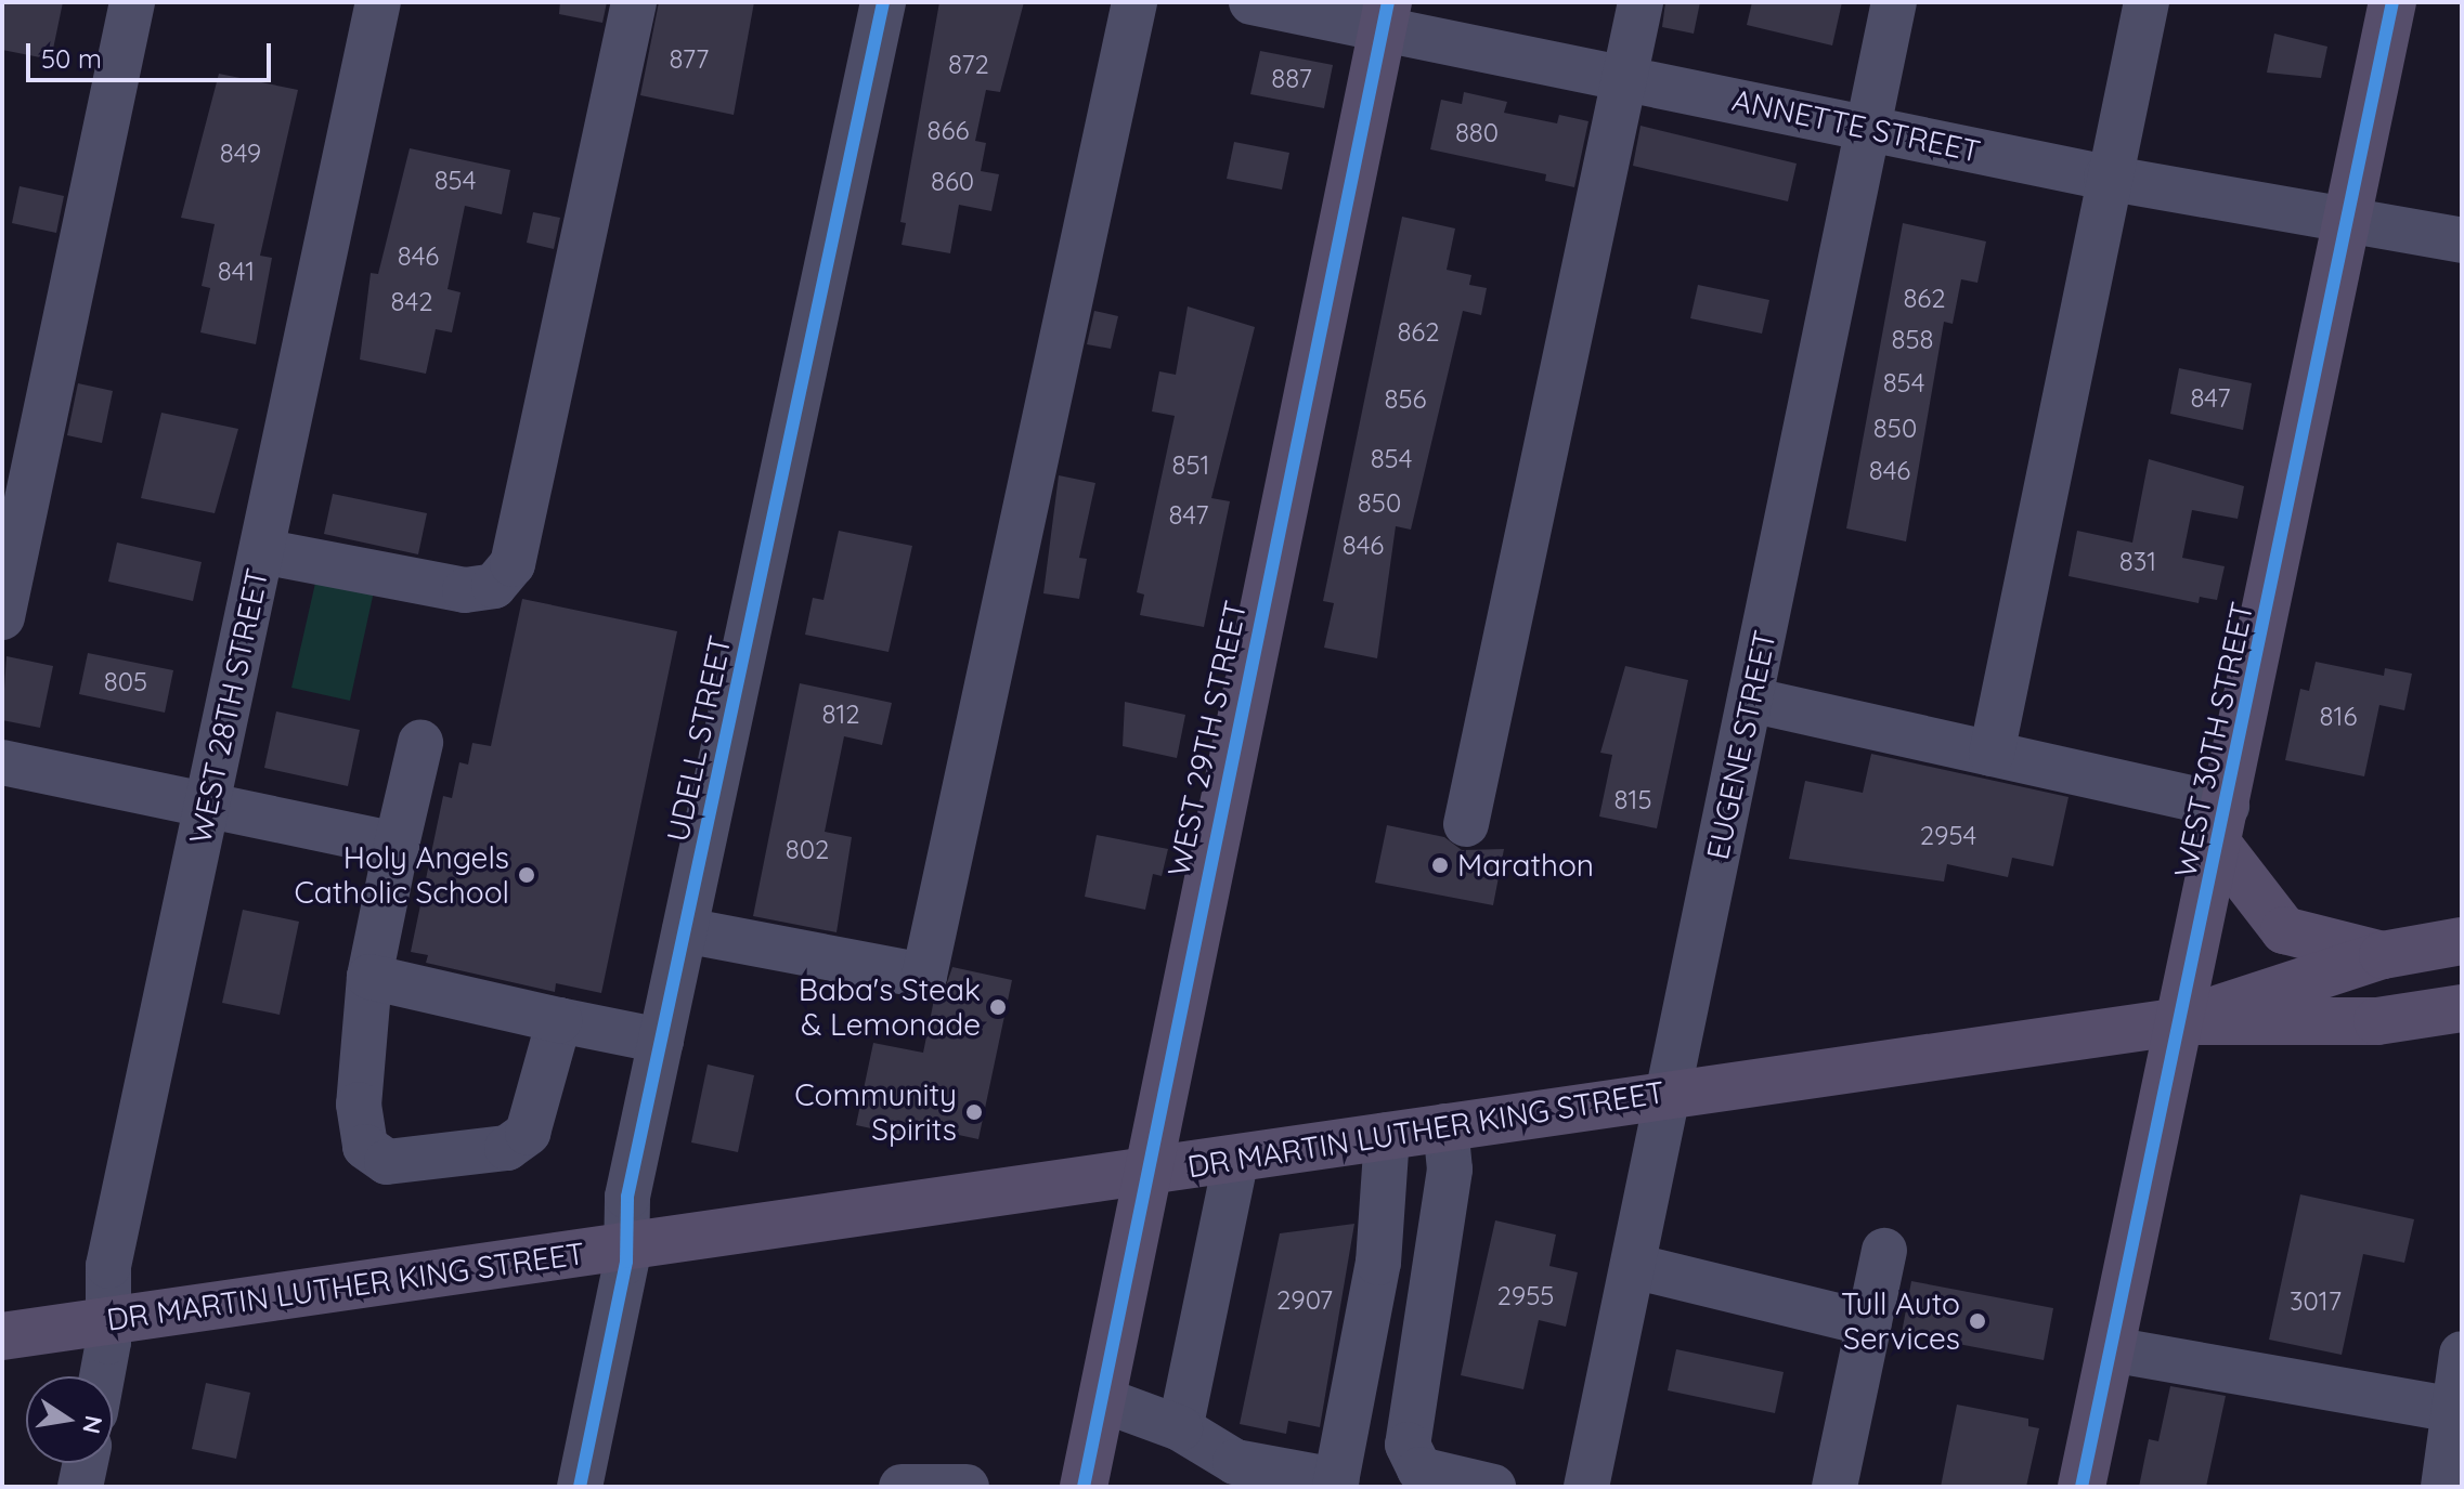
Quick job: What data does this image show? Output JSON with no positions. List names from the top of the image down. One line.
{"streets":{"main road":["WEST 29TH STREET","WEST 30TH STREET","DR MARTIN LUTHER KING STREET"],"street":["ANNETTE STREET","WEST 28TH STREET","UDELL STREET","EUGENE STREET"]},"crossings":[["ANNETTE STREET","WEST 29TH STREET"],["ANNETTE STREET","WEST 30TH STREET"],["ANNETTE STREET","EUGENE STREET"],["WEST 28TH STREET","DR MARTIN LUTHER KING STREET"],["UDELL STREET","DR MARTIN LUTHER KING STREET"],["WEST 29TH STREET","DR MARTIN LUTHER KING STREET"],["WEST 30TH STREET","DR MARTIN LUTHER KING STREET"],["EUGENE STREET","DR MARTIN LUTHER KING STREET"]],"places":["Marathon","Holy Angels Catholic School","Baba's Steak & Lemonade","Community Spirits","Tull Auto Services"],"house_numbers":["877","872","887","866","880","849","854","860","846","841","862","842","862","858","854","847","856","850","854","851","846","850","847","846","831","805","812","816","815","2954","802","2955","2907","3017"],"scale_bar":"50 m","north":"right"}
